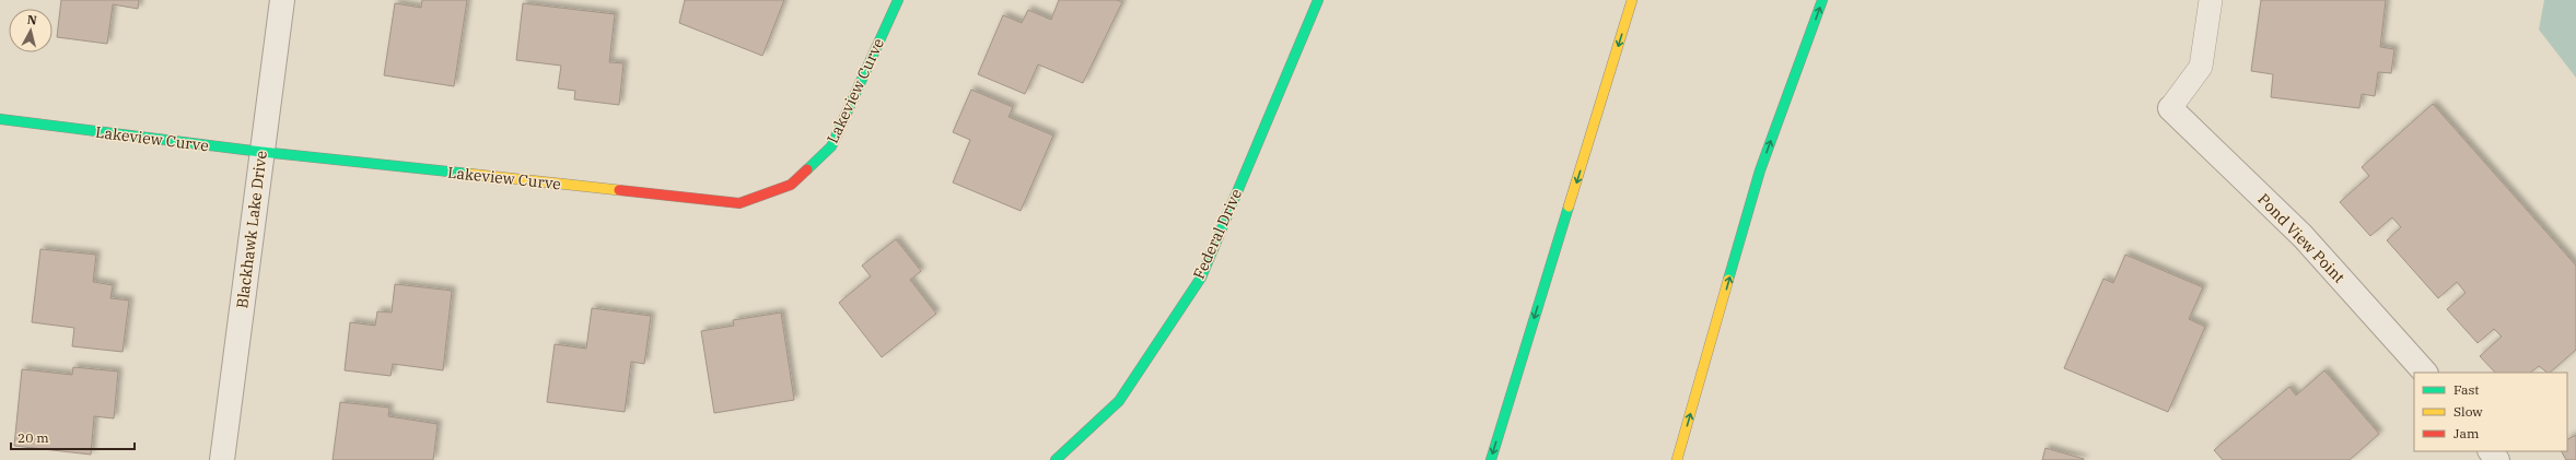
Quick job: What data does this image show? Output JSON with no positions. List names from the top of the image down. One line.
{"streets":{"main road":["Lakeview Curve","Federal Drive"],"street":["Blackhawk Lake Drive","Pond View Point"]},"crossings":[["Lakeview Curve","Blackhawk Lake Drive"]],"legend":["Fast","Slow","Jam"],"scale_bar":"20 m","north":"top"}
